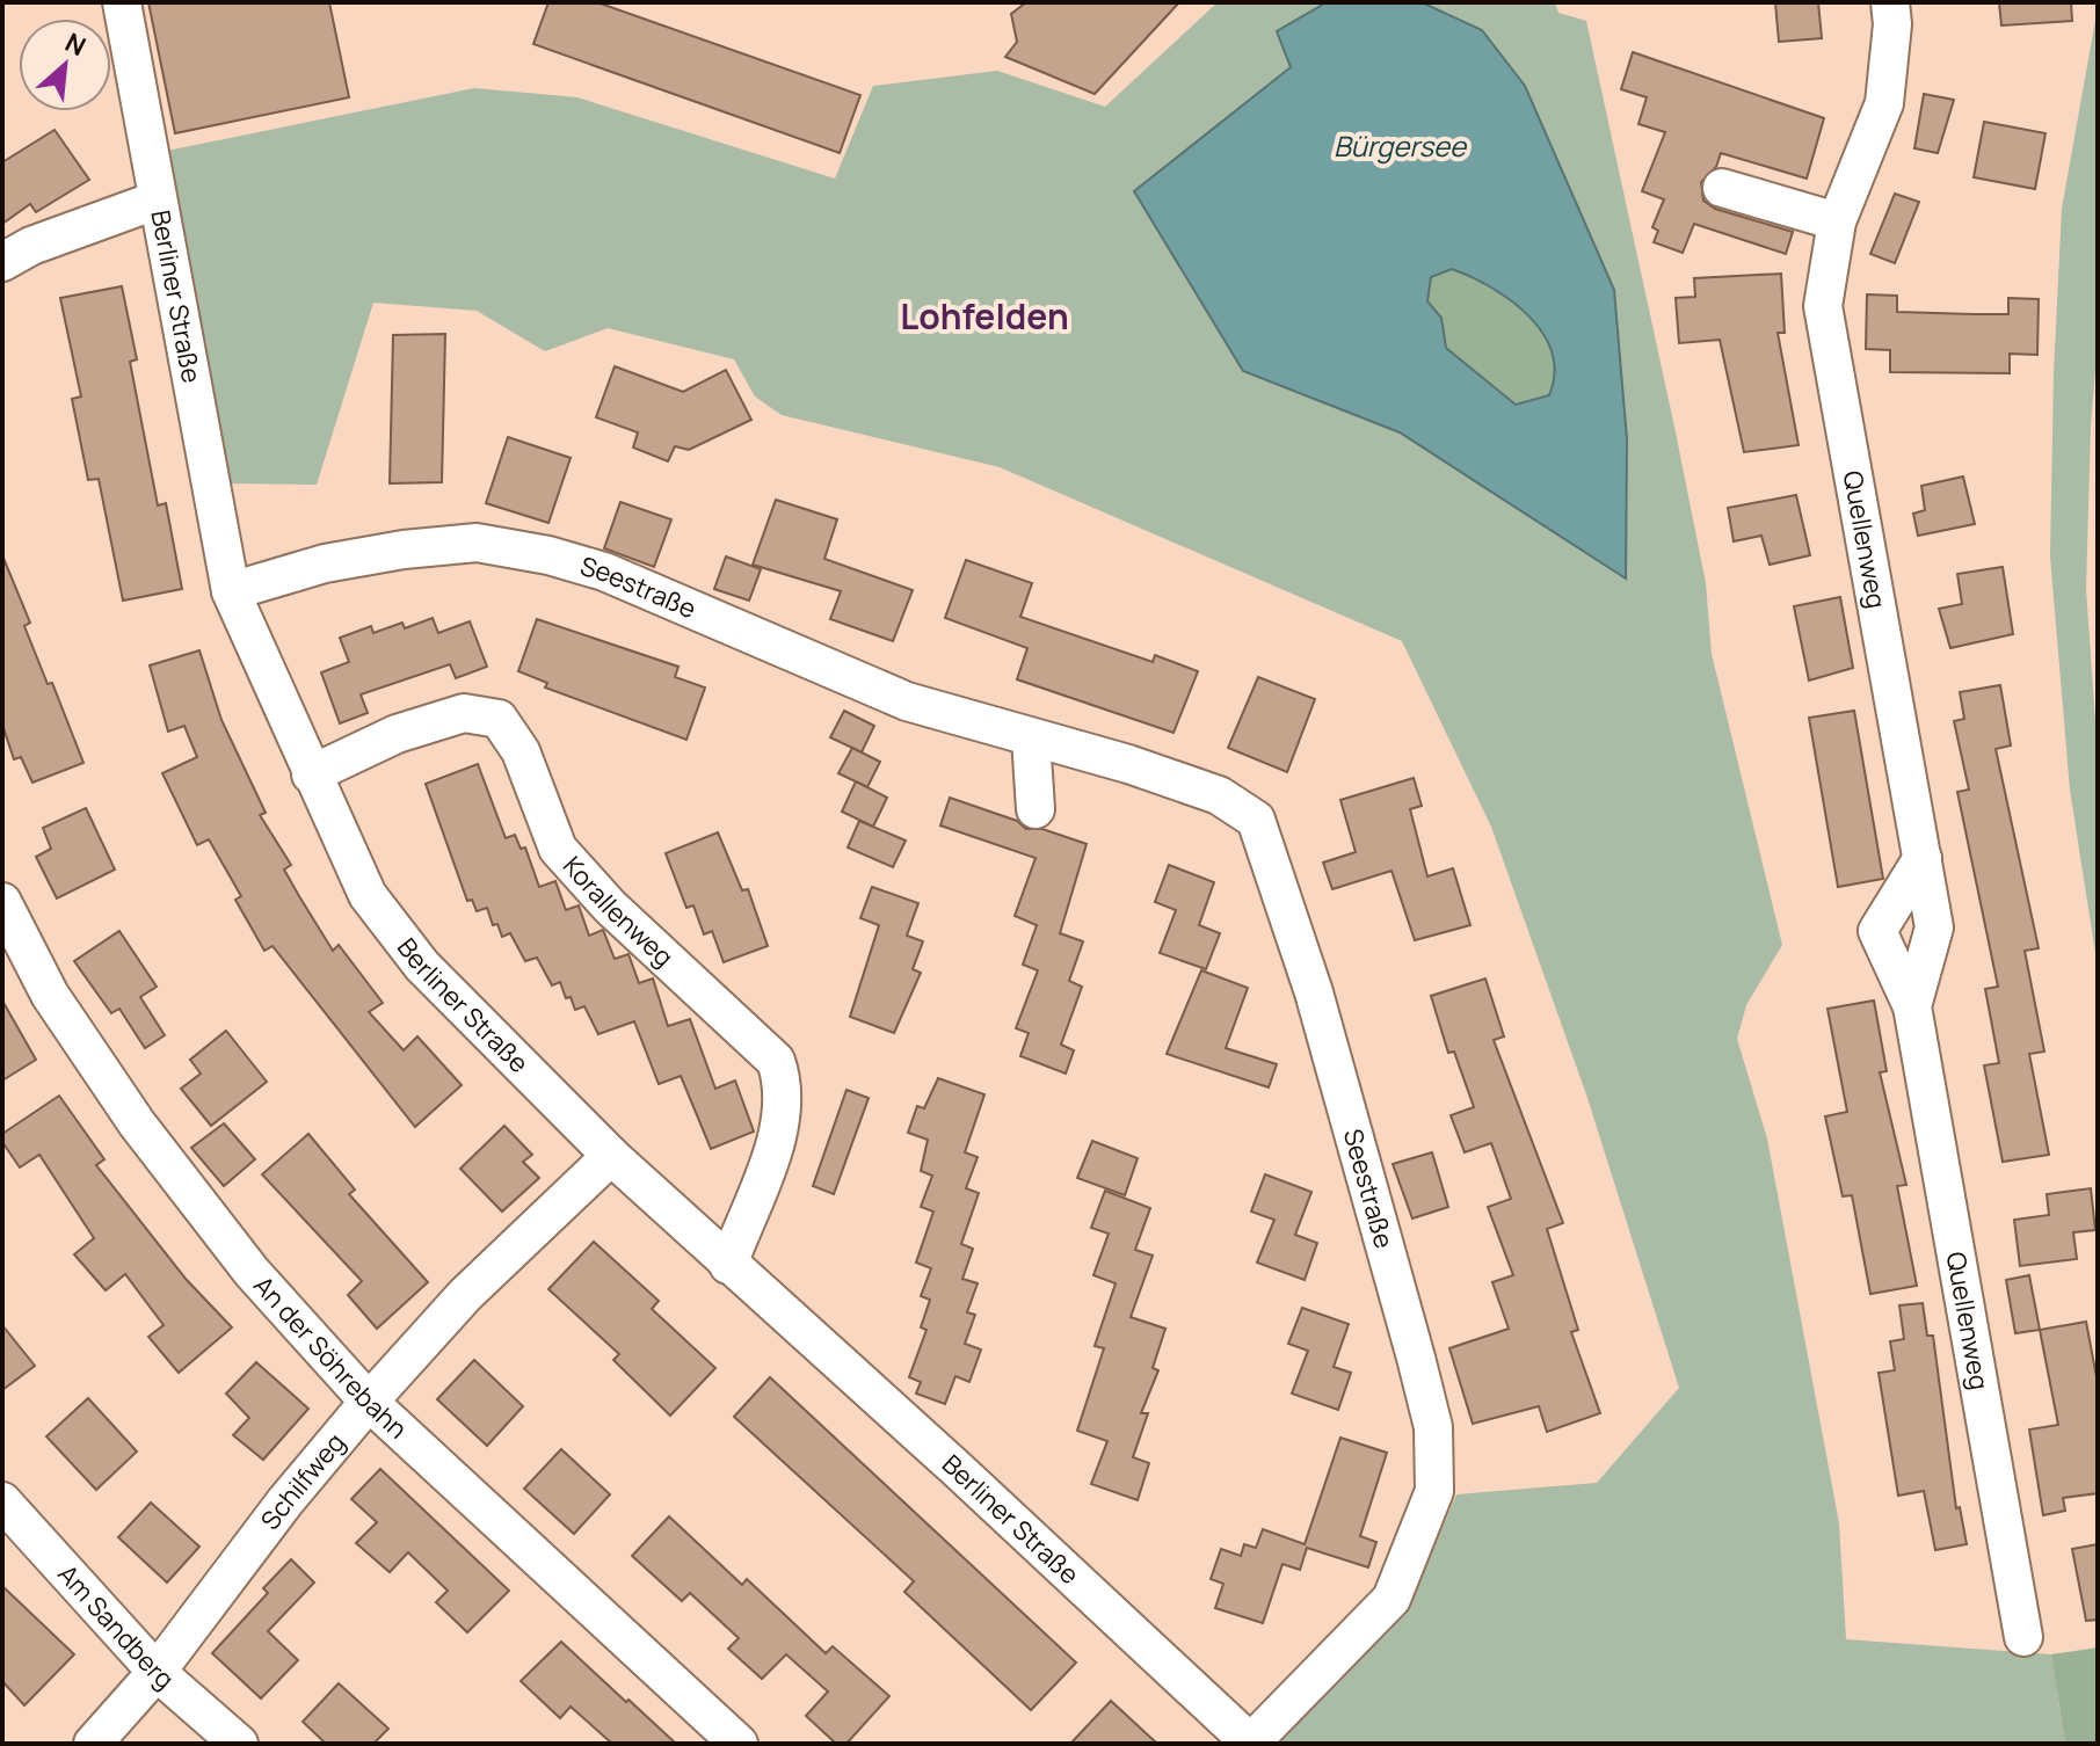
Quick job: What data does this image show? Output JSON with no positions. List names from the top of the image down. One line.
{"streets":{"street":["Berliner Straße","Quellenweg","Seestraße","Korallenweg","An der Söhrebahn","Schilfweg","Am Sandberg"]},"crossings":[["Berliner Straße","Seestraße"],["Berliner Straße","Korallenweg"],["Berliner Straße","Schilfweg"],["An der Söhrebahn","Schilfweg"],["Schilfweg","Am Sandberg"]],"districts":["Lohfelden"],"water":["Bürgersee"],"north":"top right"}
